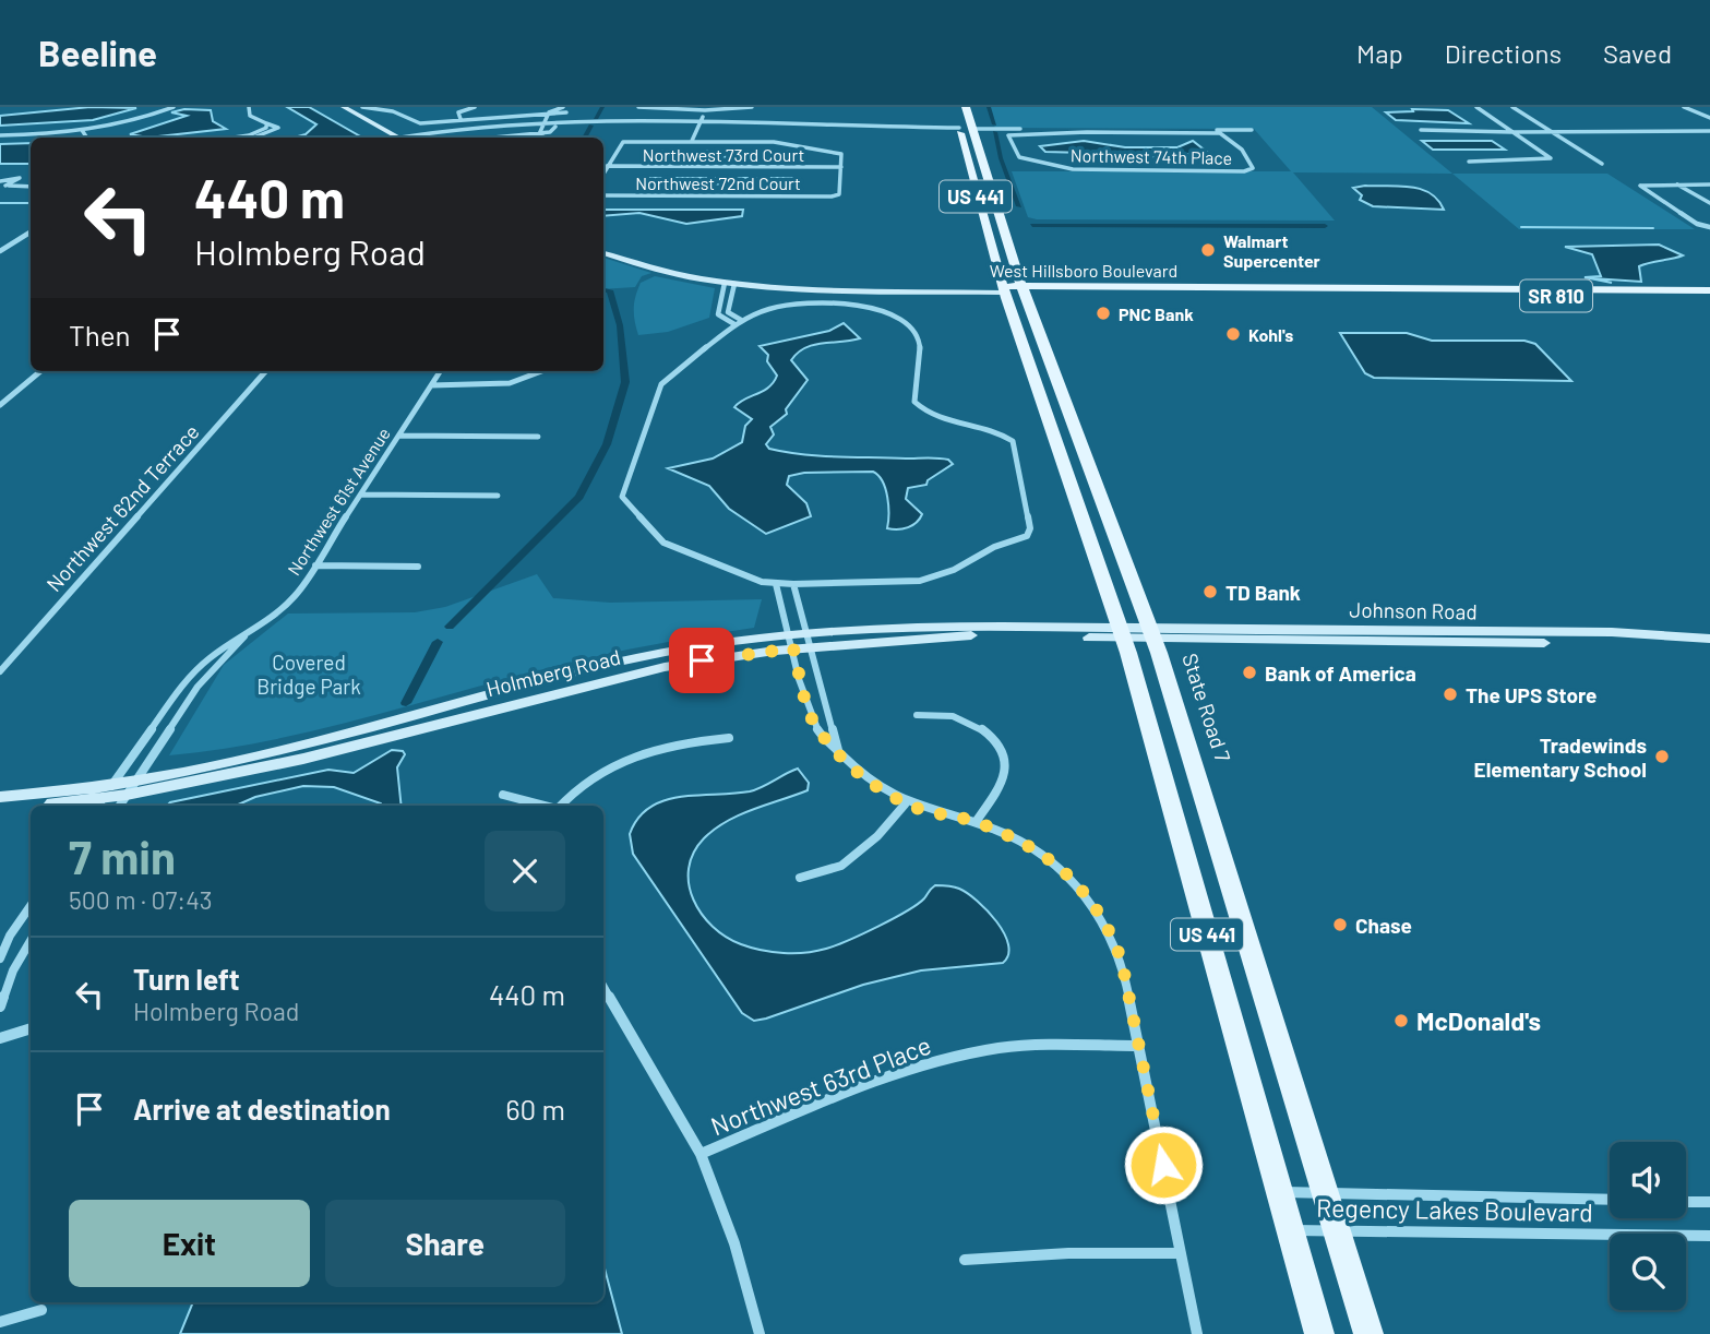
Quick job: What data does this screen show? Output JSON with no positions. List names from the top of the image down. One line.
{"streets":{"main road":["US 441","West Hillsboro Boulevard","SR 810","State Road 7"],"street":["Northwest 73rd Court","Northwest 74th Place","Northwest 72nd Court","Northwest 61st Avenue","Northwest 62nd Terrace","Johnson Road","Holmberg Road","Northwest 63rd Place","Regency Lakes Boulevard"]},"crossings":[["Northwest 73rd Court","Northwest 72nd Court"],["Northwest 74th Place","State Road 7"],["US 441","West Hillsboro Boulevard"],["US 441","Johnson Road"],["US 441","Holmberg Road"],["US 441","Regency Lakes Boulevard"],["West Hillsboro Boulevard","SR 810"],["West Hillsboro Boulevard","State Road 7"],["Northwest 61st Avenue","Holmberg Road"],["Johnson Road","Holmberg Road"],["Johnson Road","State Road 7"],["State Road 7","Regency Lakes Boulevard"]],"parks":["Covered Bridge Park"],"places":["Walmart Supercenter","PNC Bank","Kohl's","TD Bank","Bank of America","The UPS Store","Tradewinds Elementary School","Chase","McDonald's"],"page":{"header":"Beeline","nav":["Map","Directions","Saved"],"turn":["440 m","Holmberg Road"],"then":"Then","heading":["7 min","500 m · 07:43"],"list":[{"name":"Turn left","note":"Holmberg Road","value":"440 m"},{"name":"Arrive at destination","value":"60 m"}],"buttons":["Exit","Share"]}}
